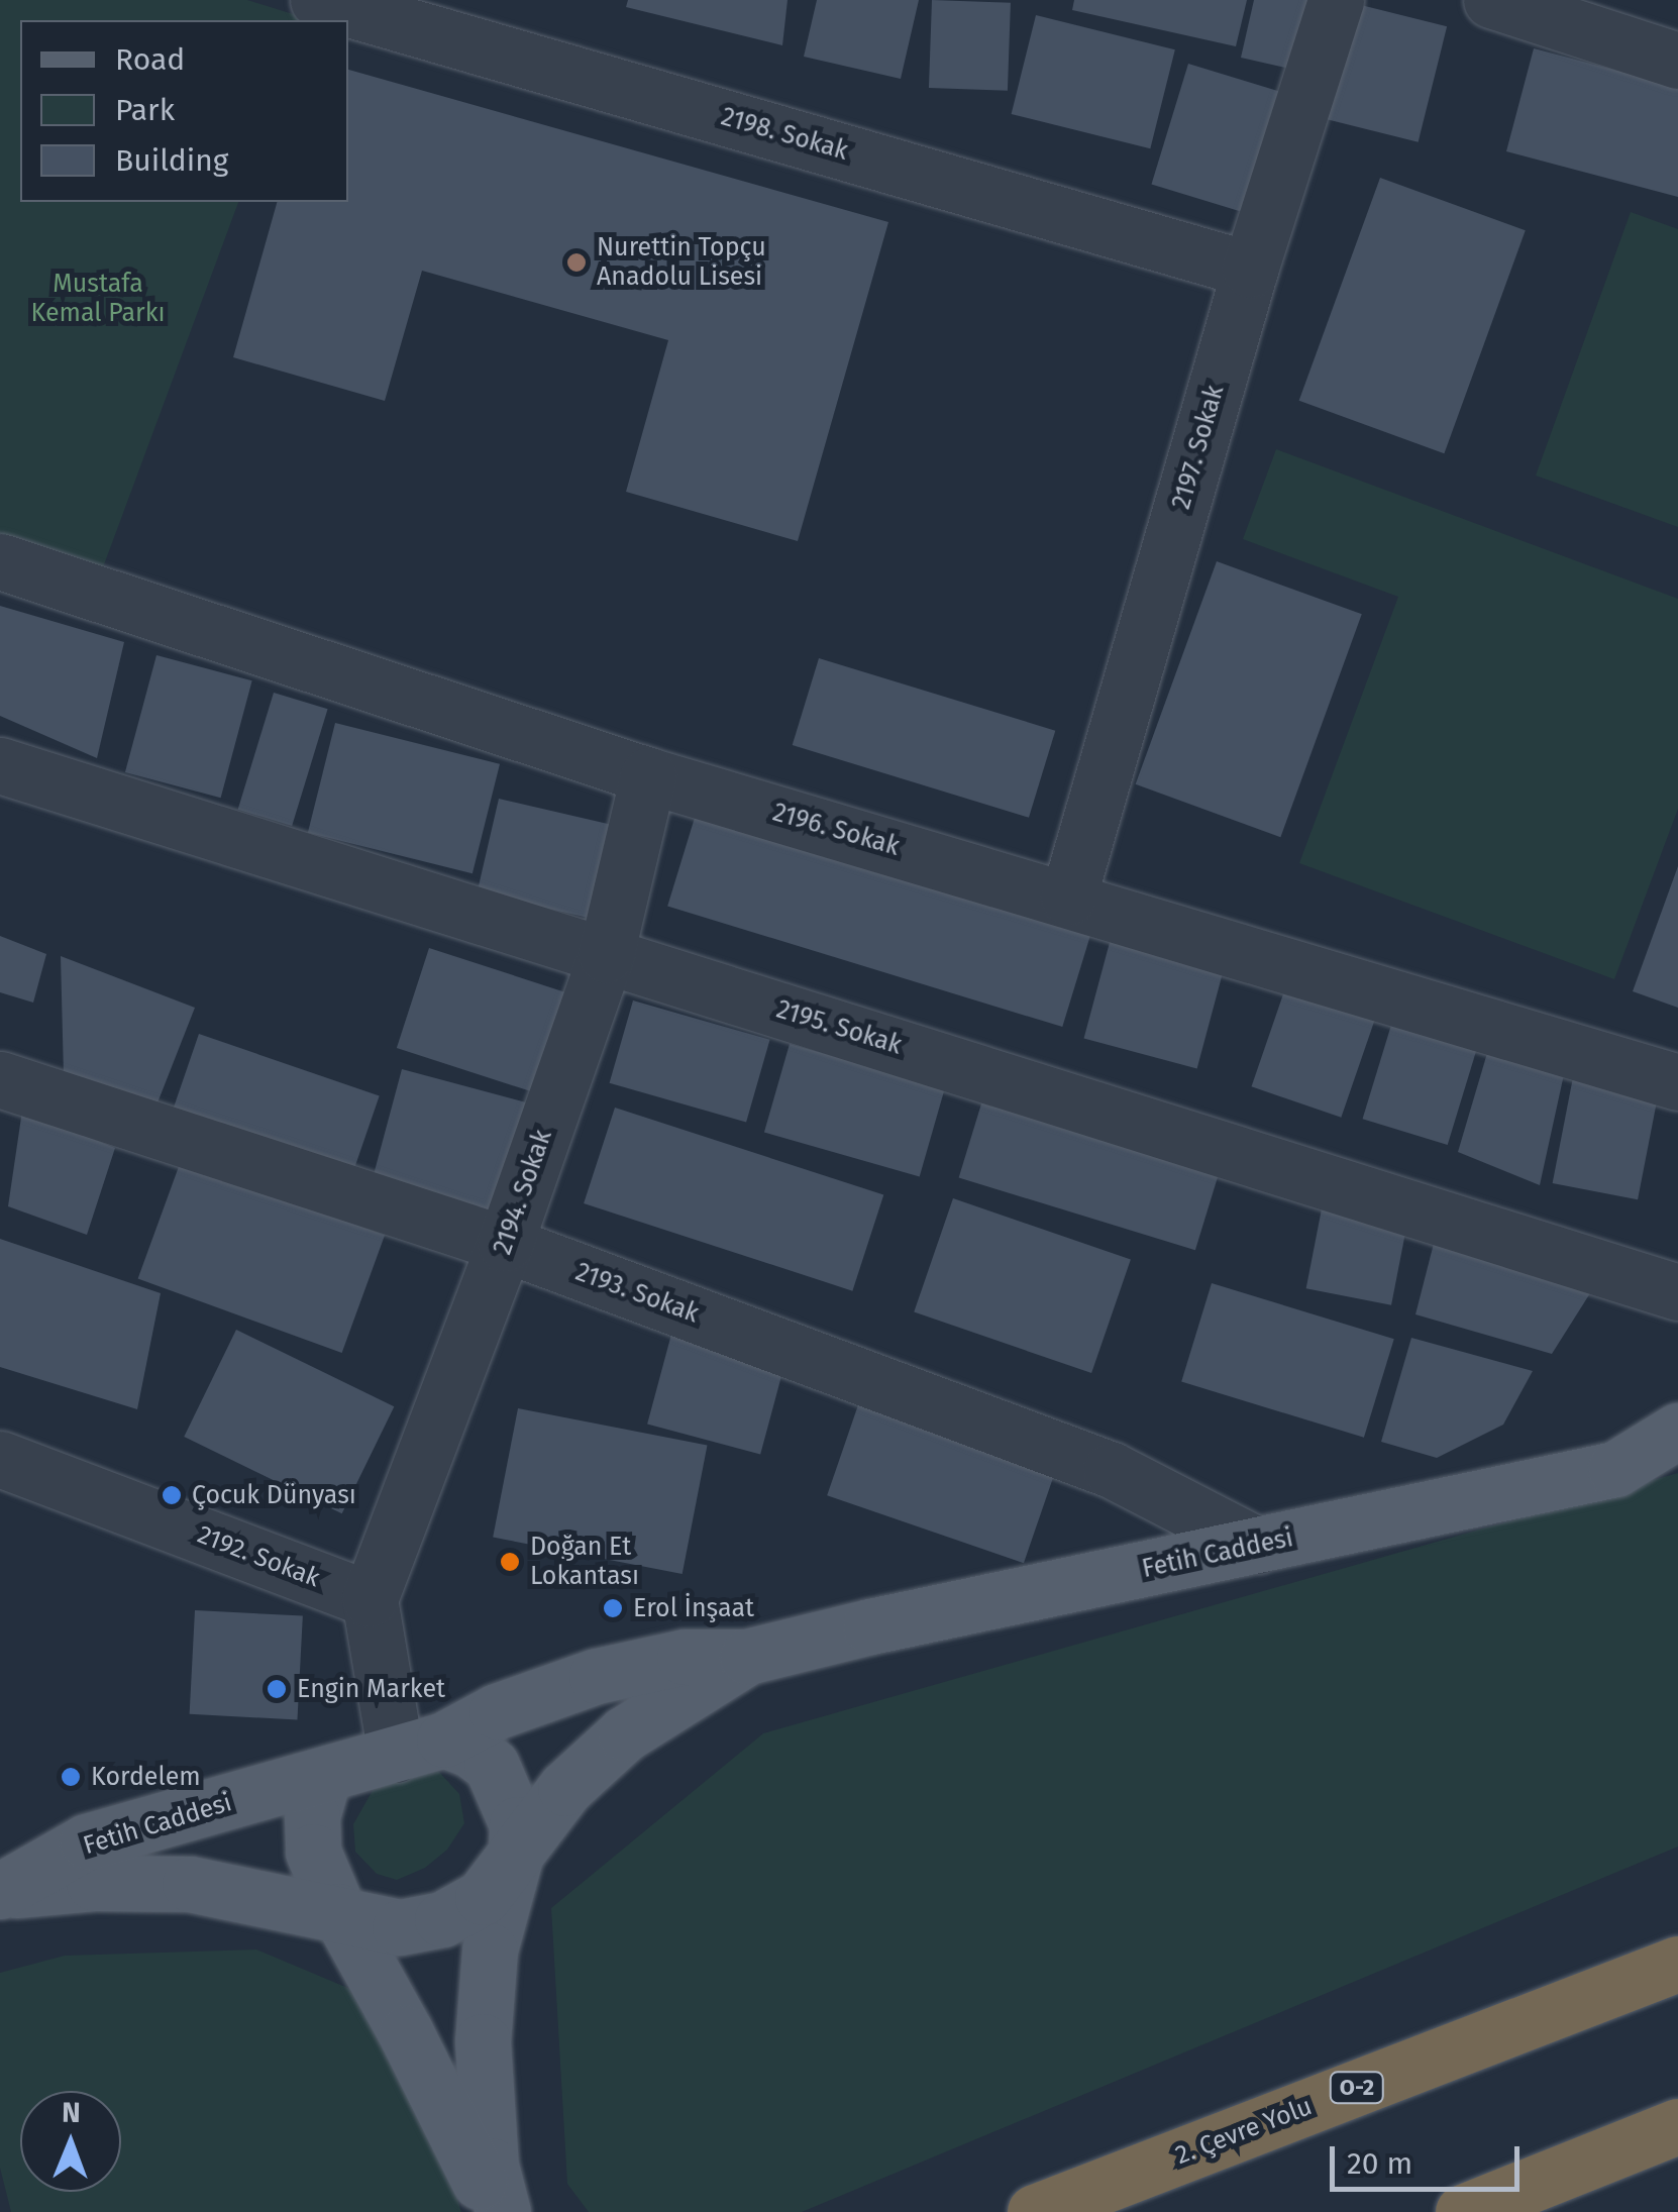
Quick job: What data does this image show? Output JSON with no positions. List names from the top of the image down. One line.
{"streets":{"highway":["O-2","2. Çevre Yolu"],"main road":["Fetih Caddesi"],"street":["2198. Sokak","2197. Sokak","2196. Sokak","2195. Sokak","2194. Sokak","2193. Sokak","2192. Sokak"]},"crossings":[["2198. Sokak","2197. Sokak"],["2197. Sokak","2196. Sokak"],["2196. Sokak","2194. Sokak"],["2195. Sokak","2194. Sokak"],["2194. Sokak","2193. Sokak"],["2194. Sokak","2192. Sokak"],["2193. Sokak","Fetih Caddesi"]],"parks":["Mustafa Kemal Parkı"],"places":["Nurettin Topçu Anadolu Lisesi","Çocuk Dünyası","Doğan Et Lokantası","Erol İnşaat","Engin Market","Kordelem"],"legend":["Road","Park","Building"],"scale_bar":"20 m","north":"top"}
